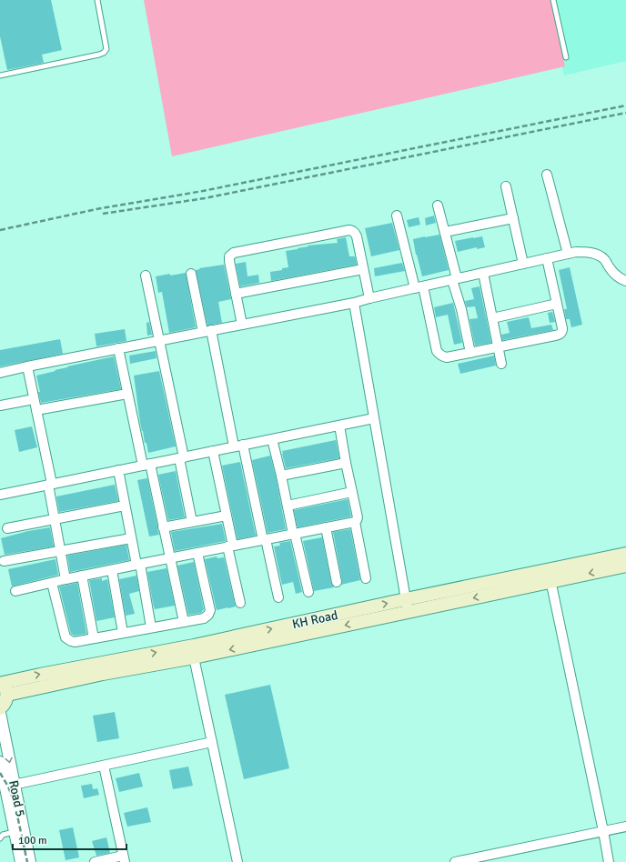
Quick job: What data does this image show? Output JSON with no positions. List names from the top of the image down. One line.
{"streets":{"main road":["KH Road"],"street":["Road 5"]},"scale_bar":"100 m"}
